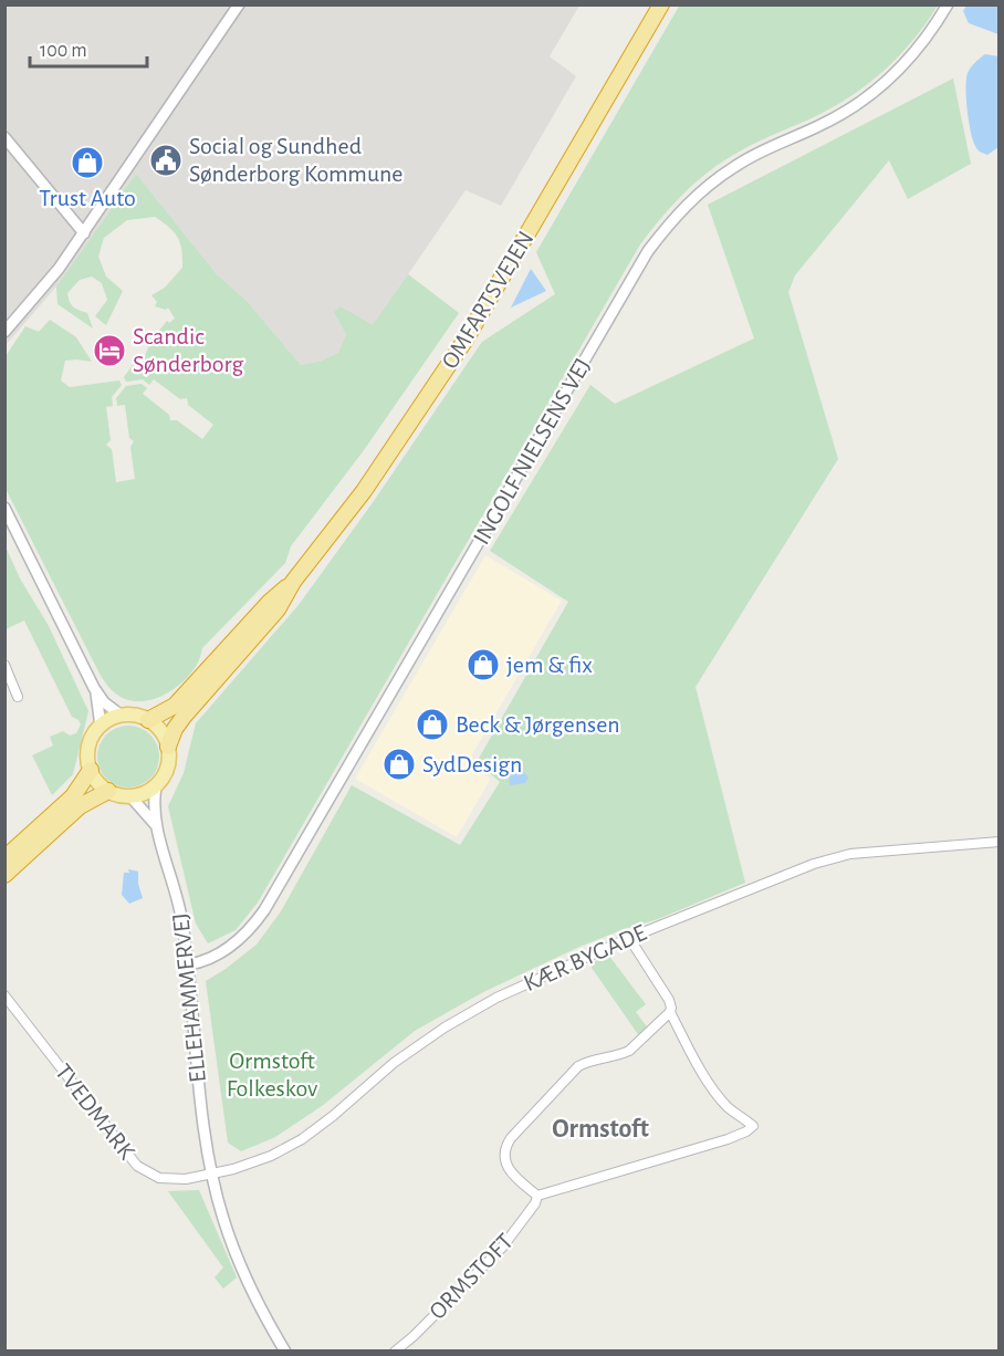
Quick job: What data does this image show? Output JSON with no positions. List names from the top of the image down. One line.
{"streets":{"highway":["OMFARTSVEJEN"],"street":["INGOLF NIELSENS VEJ","KÆR BYGADE","ELLEHAMMERVEJ","TVEDMARK","ORMSTOFT"]},"crossings":[["OMFARTSVEJEN","ELLEHAMMERVEJ"],["INGOLF NIELSENS VEJ","ELLEHAMMERVEJ"],["KÆR BYGADE","ELLEHAMMERVEJ"],["KÆR BYGADE","TVEDMARK"],["ELLEHAMMERVEJ","TVEDMARK"]],"districts":["Ormstoft"],"parks":["Ormstoft Folkeskov"],"places":{"public building":["Social og Sundhed Sønderborg Kommune"],"shop":["Trust Auto","jem & fix","Beck & Jørgensen","SydDesign"],"hotel":["Scandic Sønderborg"]},"scale_bar":"100 m"}
